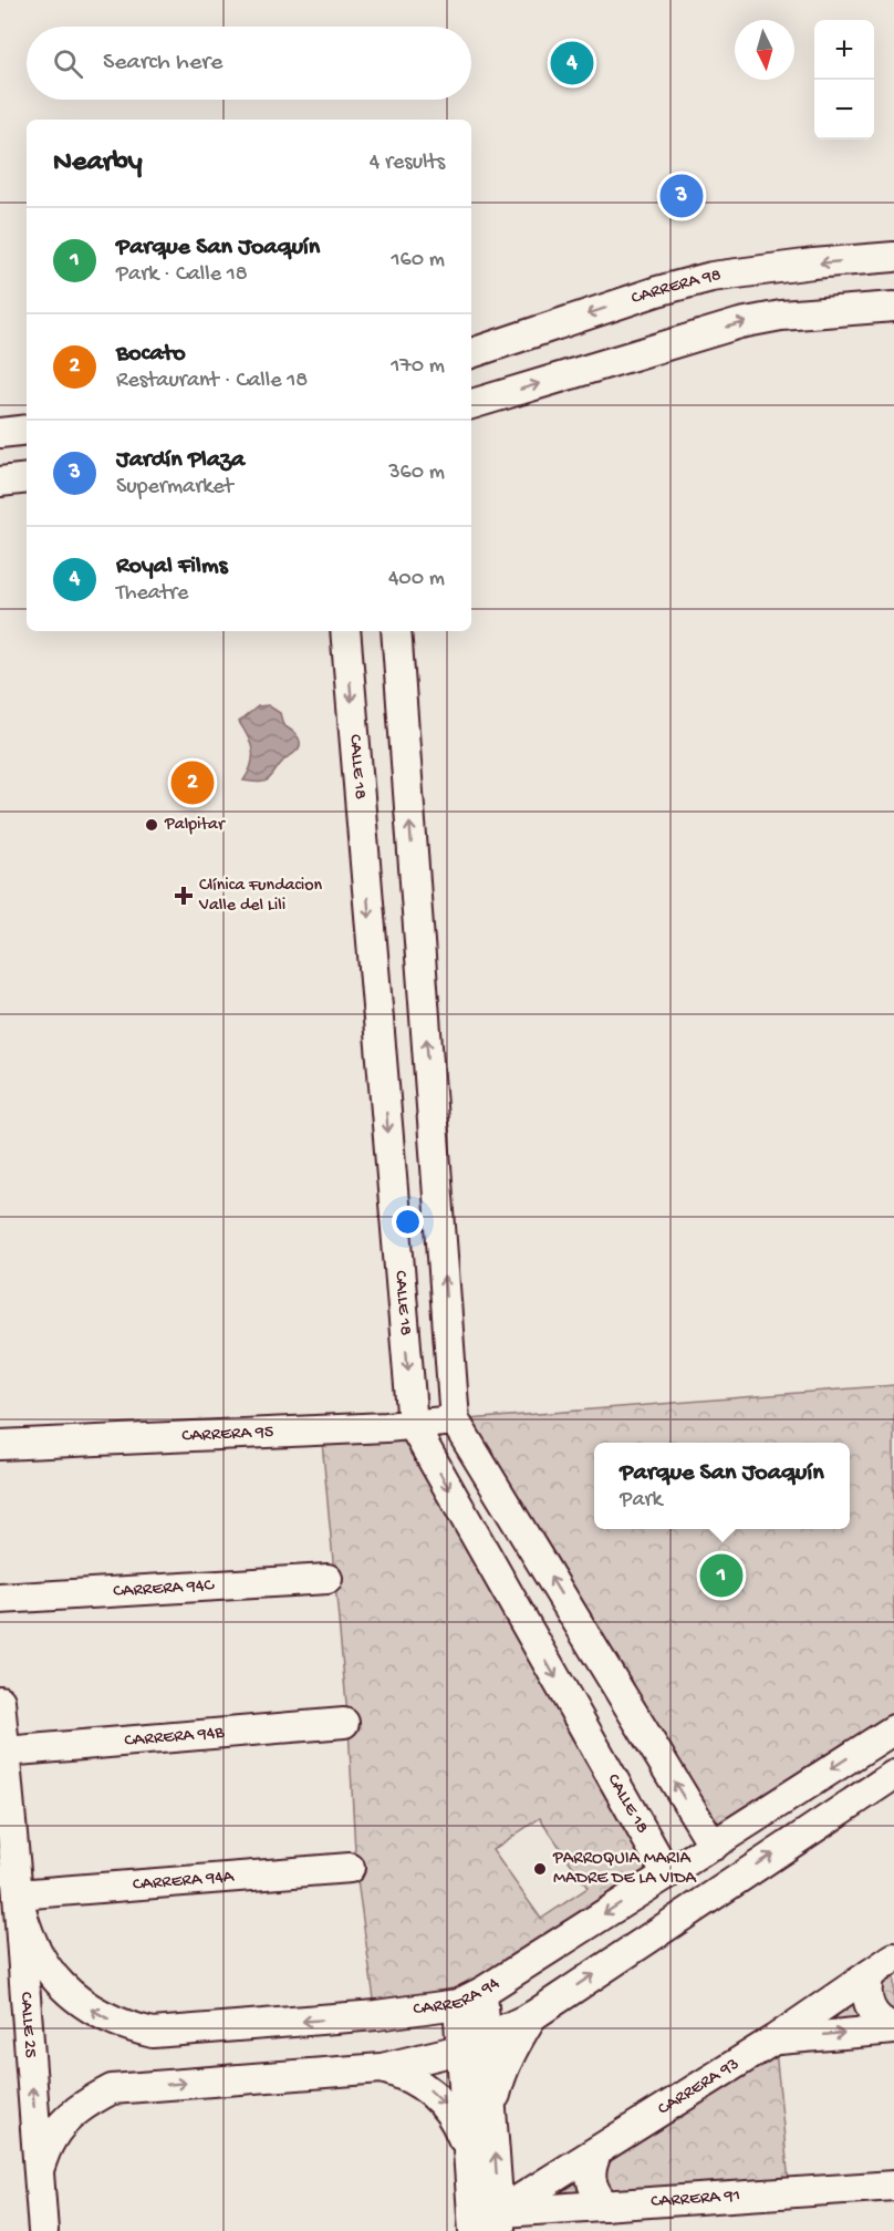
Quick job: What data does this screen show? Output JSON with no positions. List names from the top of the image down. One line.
{"streets":{"street":["CARRERA 98","CALLE 18","CARRERA 95","CARRERA 94C","CARRERA 94B","CARRERA 94A","CARRERA 94","CALLE 25","CARRERA 93","CARRERA 91"]},"crossings":[["CALLE 18","CARRERA 95"],["CALLE 18","CARRERA 94"],["CARRERA 94B","CALLE 25"],["CARRERA 94A","CARRERA 94"],["CARRERA 94A","CALLE 25"],["CARRERA 94","CALLE 25"],["CARRERA 93","CARRERA 91"]],"one_way":["CALLE 25"],"places":{"other":["Palpitar","PARROQUIA MARIA MADRE DE LA VIDA"],"health":["Clínica Fundacion Valle del Lili"]},"north":"bottom","page":{"map_buttons":["+","−"],"search":"Search here","pins":["4","3","2","1"],"heading":["Nearby","4 results"],"list":[{"mark":"1","name":"Parque San Joaquín","note":"Park · Calle 18","value":"160 m"},{"mark":"2","name":"Bocato","note":"Restaurant · Calle 18","value":"170 m"},{"mark":"3","name":"Jardín Plaza","note":"Supermarket","value":"360 m"},{"mark":"4","name":"Royal Films","note":"Theatre","value":"400 m"}],"popup":["Parque San Joaquín","Park"]}}
